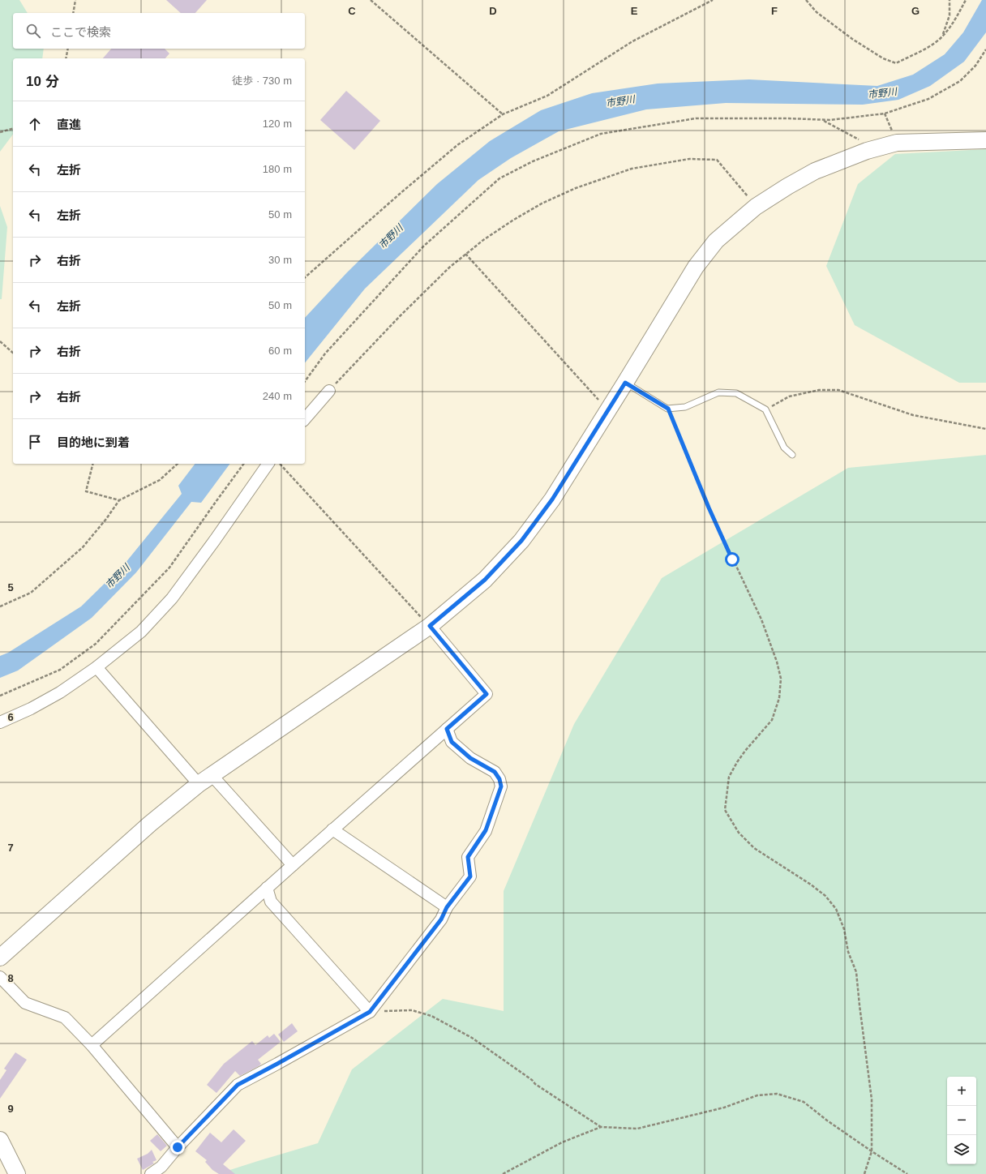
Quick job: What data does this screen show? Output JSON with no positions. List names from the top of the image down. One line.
{"water":["市野川"],"page":{"search":"ここで検索","heading":["10 分","徒歩 · 730 m"],"list":[["直進","120 m"],["左折","180 m"],["左折","50 m"],["右折","30 m"],["左折","50 m"],["右折","60 m"],["右折","240 m"],"目的地に到着"],"map_buttons":["+","−"]},"grid":{"columns":["C","D","E","F","G"],"rows":["5","6","7","8","9"]}}
